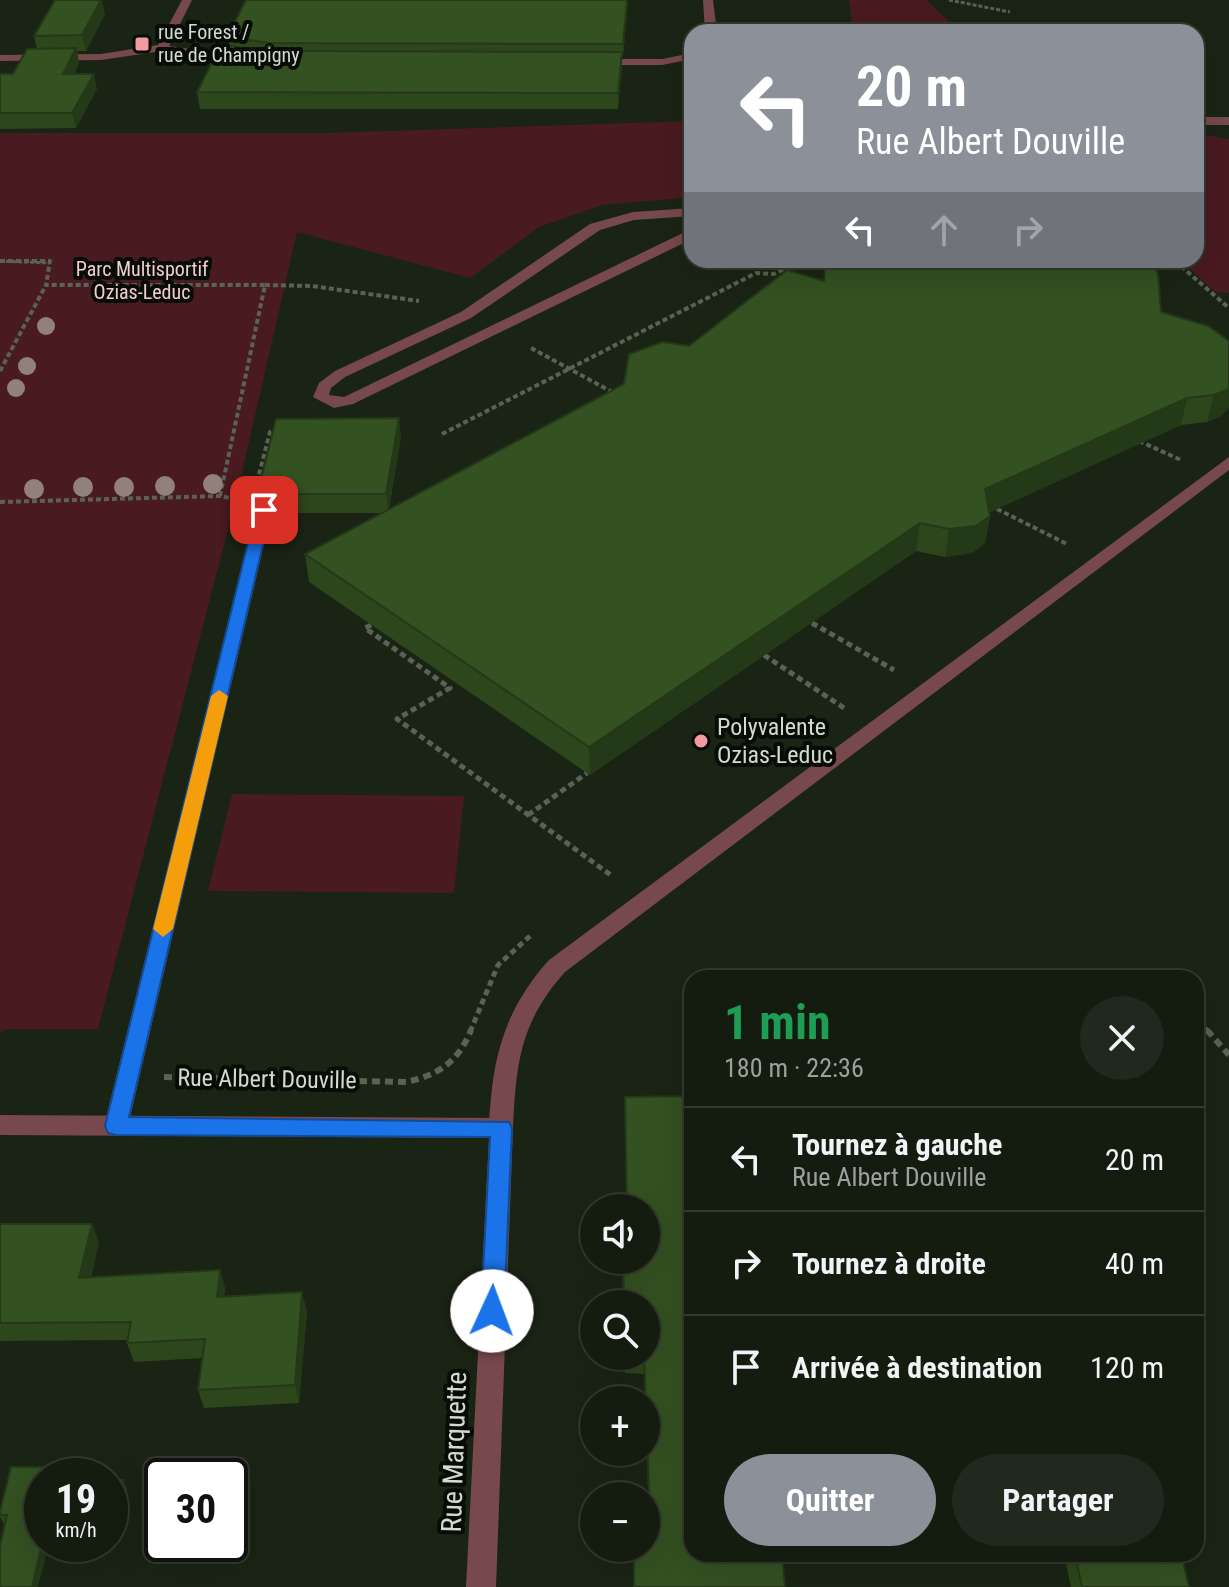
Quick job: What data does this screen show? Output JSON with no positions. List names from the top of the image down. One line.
{"streets":{"street":["Rue Albert Douville","Rue Marquette"]},"crossings":[["Rue Albert Douville","Rue Marquette"]],"parks":["Parc Multisportif Ozias-Leduc"],"places":{"transit":["rue Forest / rue de Champigny"],"other":["Polyvalente Ozias-Leduc"]},"page":{"turn":["20 m","Rue Albert Douville"],"heading":["1 min","180 m · 22:36"],"list":[{"name":"Tournez à gauche","note":"Rue Albert Douville","value":"20 m"},{"name":"Tournez à droite","value":"40 m"},{"name":"Arrivée à destination","value":"120 m"}],"map_buttons":["+","−"],"buttons":["Quitter","Partager"],"speed":"19 km/h","limit":"30"}}
